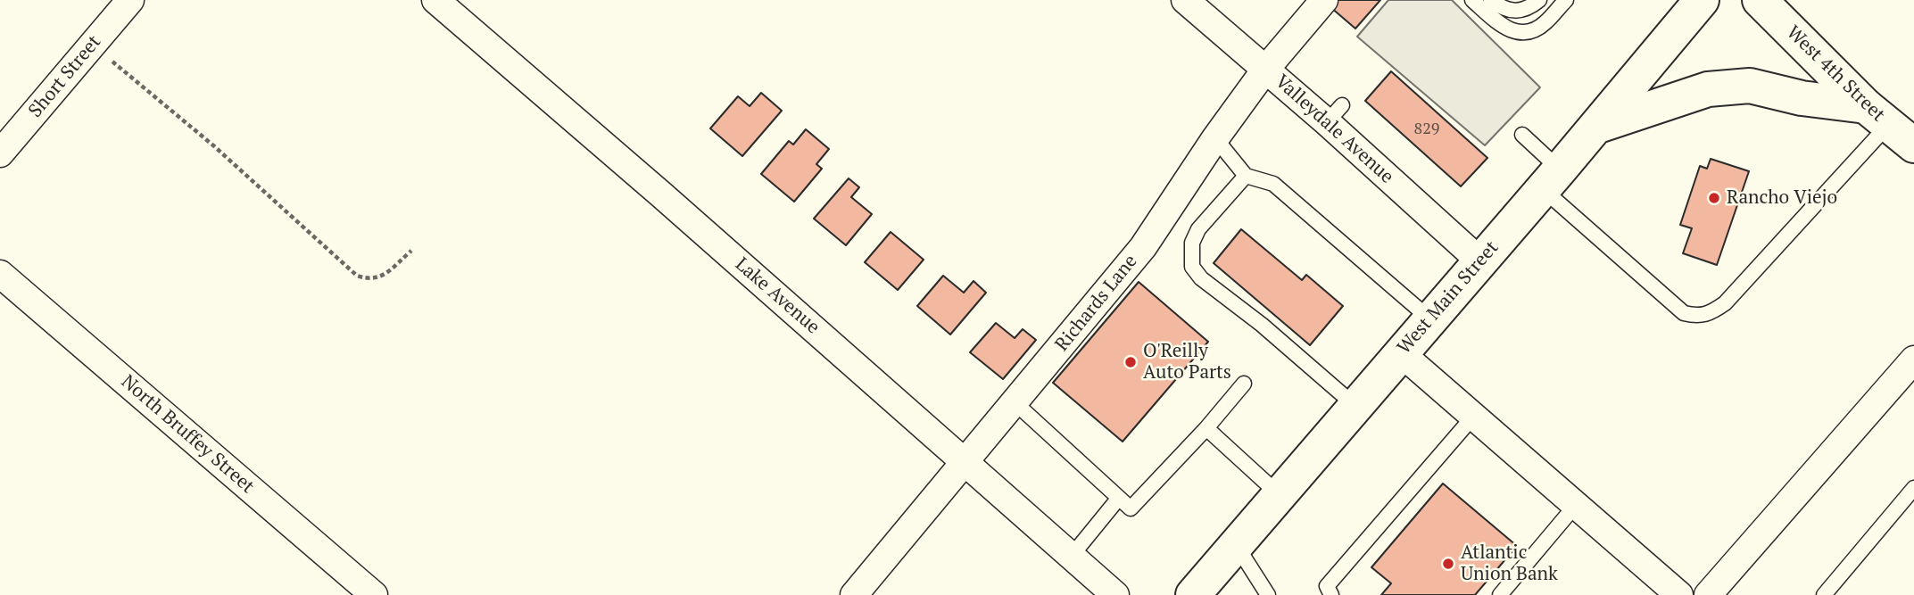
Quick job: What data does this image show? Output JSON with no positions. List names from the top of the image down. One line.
{"streets":{"main road":["West 4th Street","West Main Street"],"street":["Short Street","Valleydale Avenue","Lake Avenue","Richards Lane","North Bruffey Street"]},"crossings":[["Valleydale Avenue","West Main Street"],["Valleydale Avenue","Richards Lane"],["Lake Avenue","Richards Lane"]],"places":["Rancho Viejo","O'Reilly Auto Parts","Atlantic Union Bank"],"house_numbers":["829"]}
